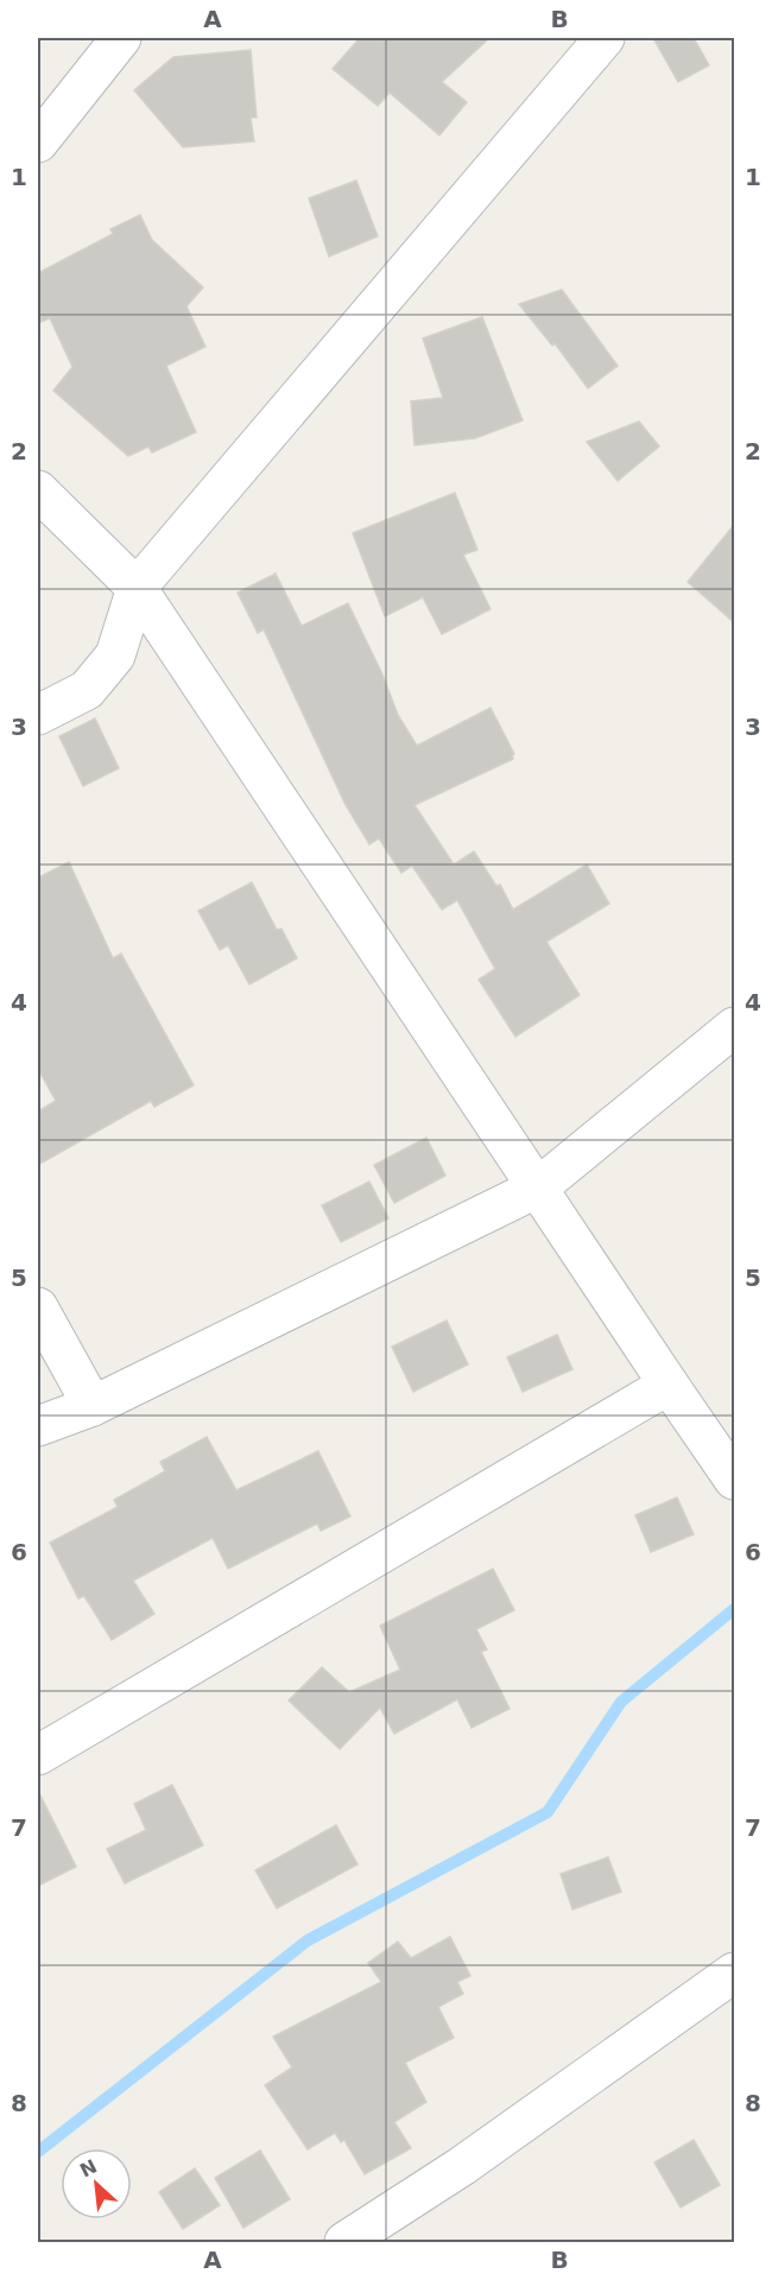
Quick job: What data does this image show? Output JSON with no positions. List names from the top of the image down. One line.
{"north":"top left","grid":{"columns":["A","B"],"rows":["1","2","3","4","5","6","7","8"]}}
